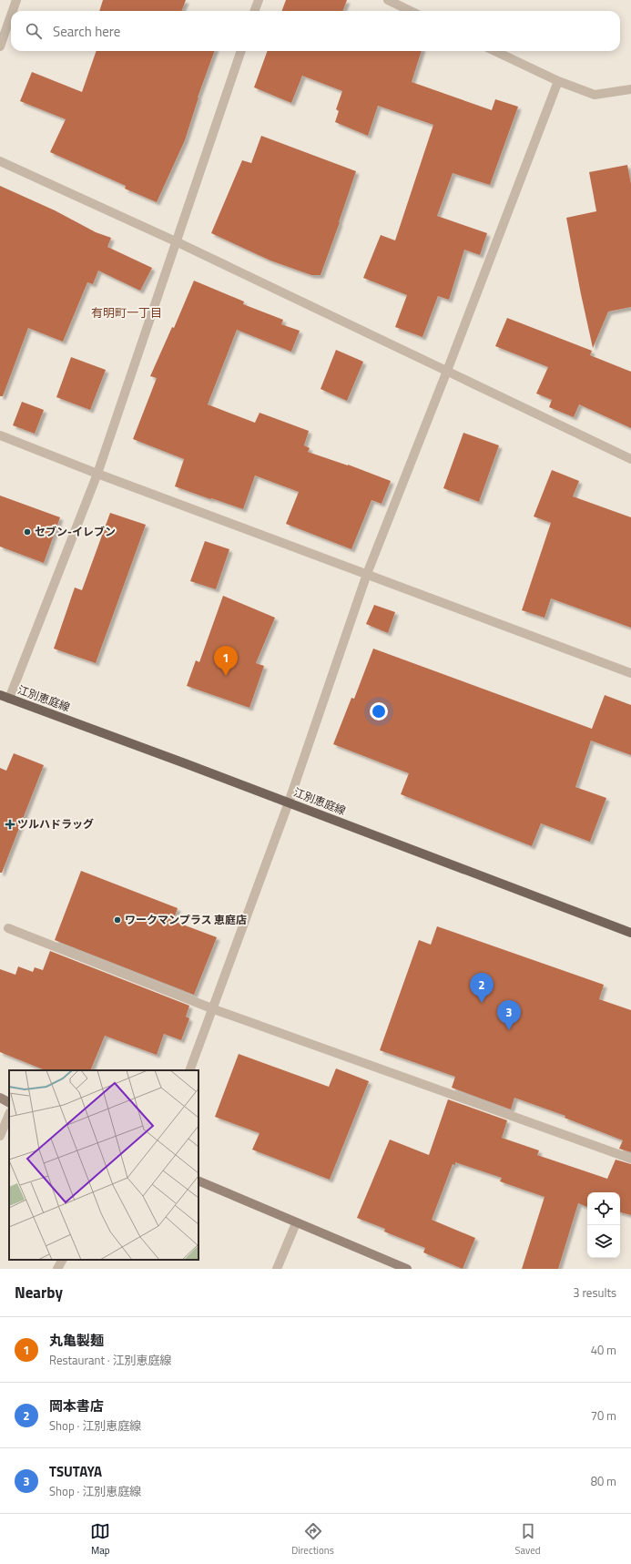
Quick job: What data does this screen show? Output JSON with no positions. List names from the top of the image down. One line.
{"streets":{"main road":["江別恵庭線"]},"districts":["有明町一丁目"],"places":{"other":["セブン-イレブン","ワークマンプラス 恵庭店"],"health":["ツルハドラッグ"]},"page":{"search":"Search here","pins":["1","2","3"],"heading":["Nearby","3 results"],"list":[{"mark":"1","name":"丸亀製麺","note":"Restaurant · 江別恵庭線","value":"40 m"},{"mark":"2","name":"岡本書店","note":"Shop · 江別恵庭線","value":"70 m"},{"mark":"3","name":"TSUTAYA","note":"Shop · 江別恵庭線","value":"80 m"}],"nav":["Map","Directions","Saved"]}}
